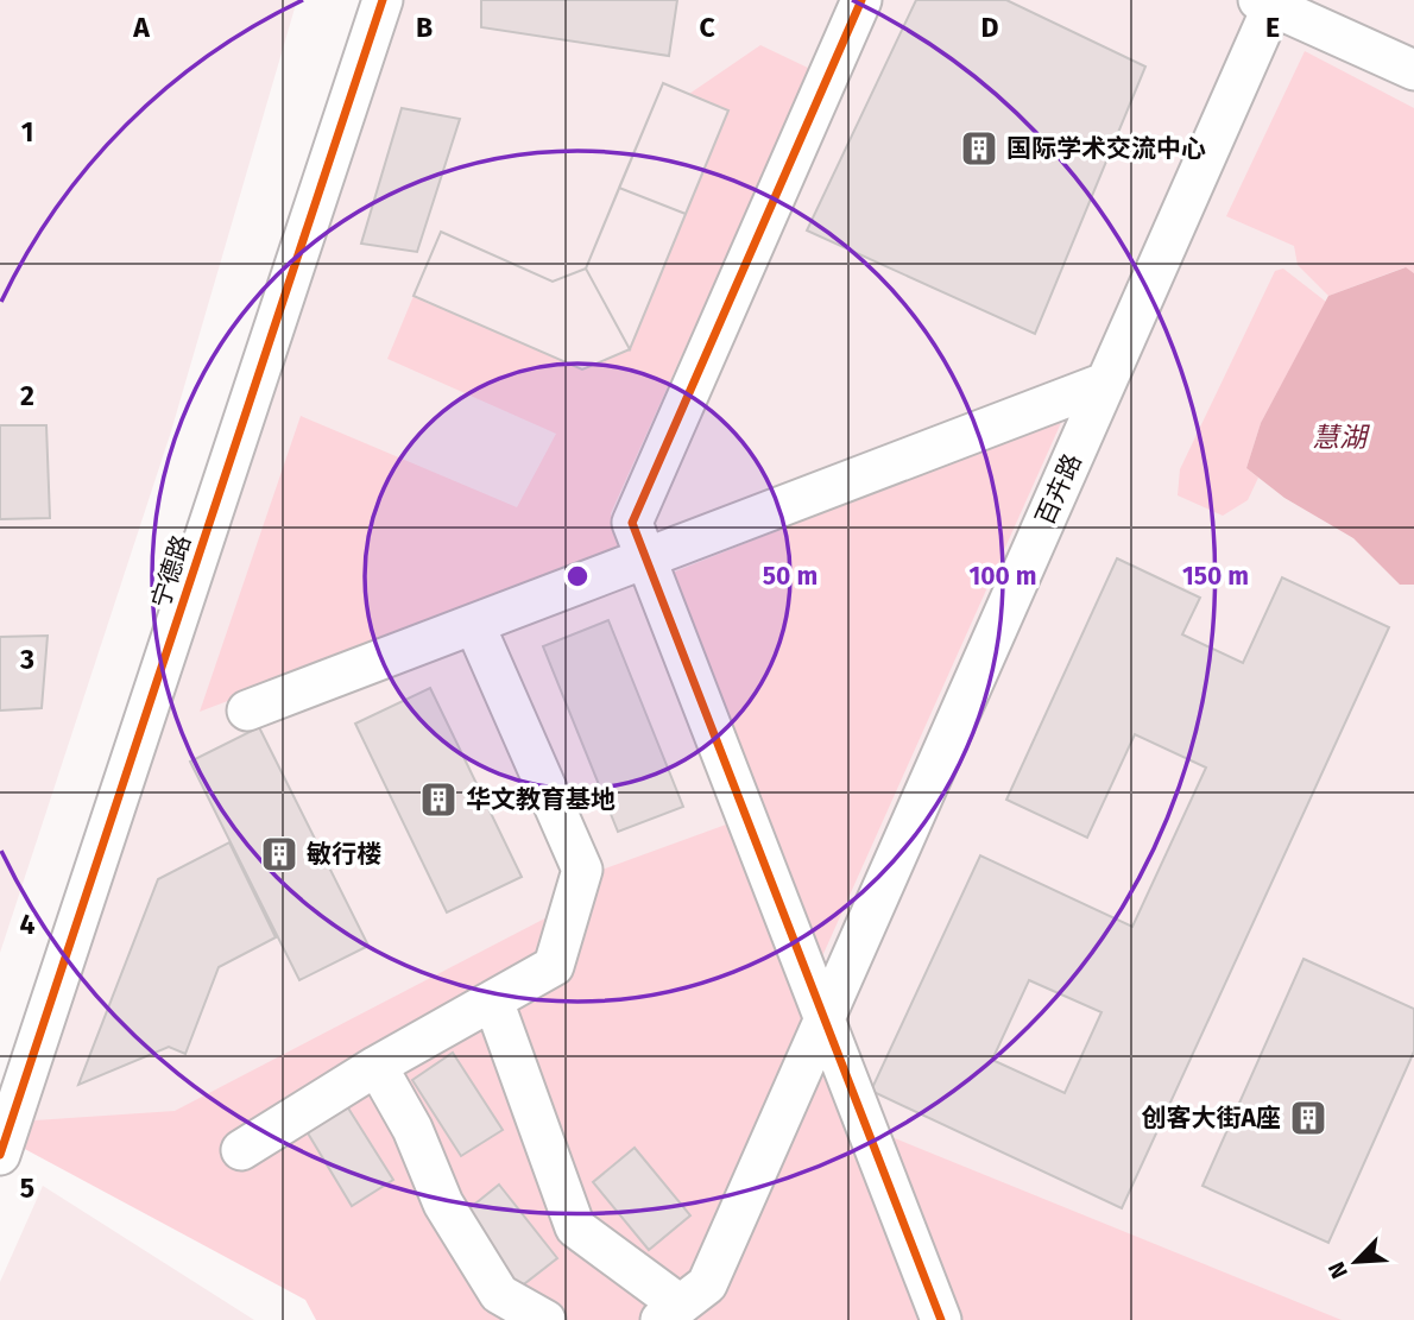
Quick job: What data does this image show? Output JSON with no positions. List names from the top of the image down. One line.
{"streets":{"street":["百卉路","宁德路"]},"water":["慧湖"],"places":{"building":["国际学术交流中心","华文教育基地","敏行楼","创客大街A座"]},"north":"bottom left","grid":{"columns":["A","B","C","D","E"],"rows":["1","2","3","4","5"]},"rings":["50 m","100 m","150 m"]}
